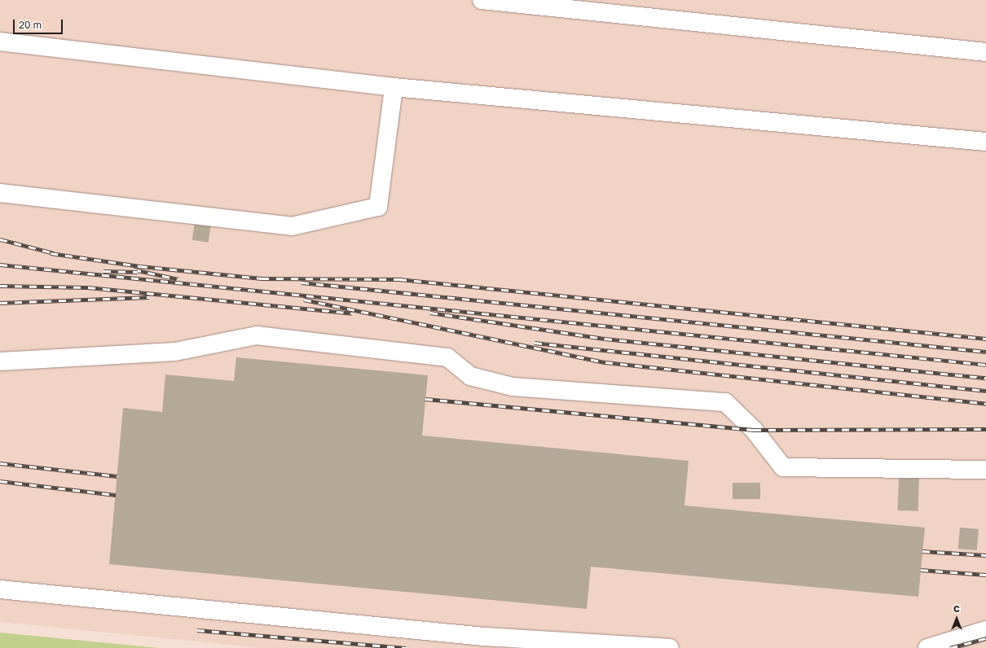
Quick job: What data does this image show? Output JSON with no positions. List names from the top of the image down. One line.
{"scale_bar":"20 m","north":"top"}
